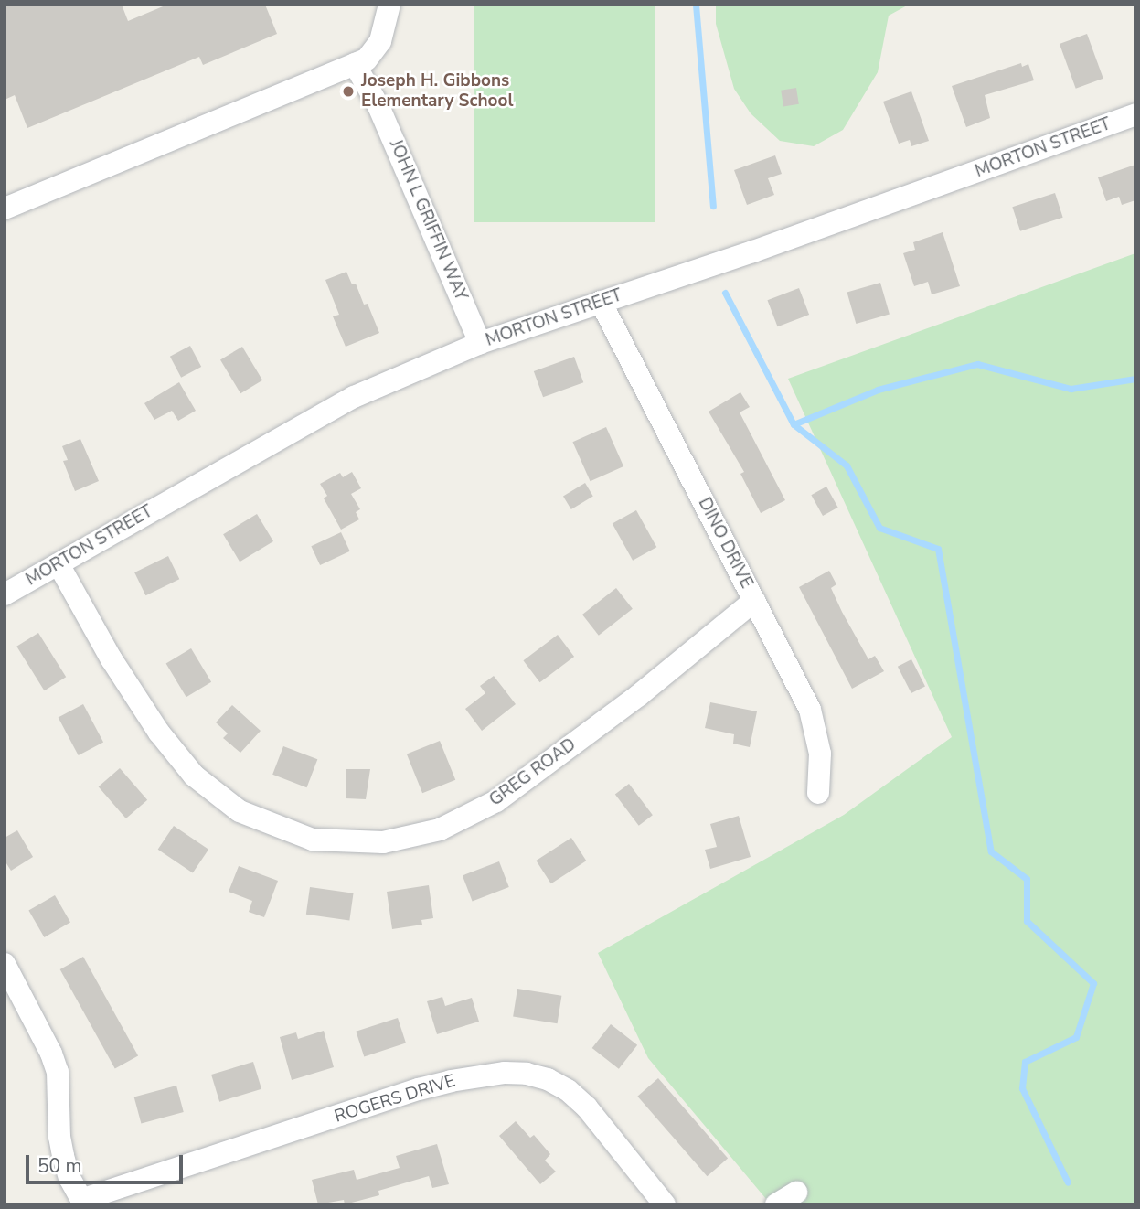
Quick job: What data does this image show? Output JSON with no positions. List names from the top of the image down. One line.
{"streets":{"street":["MORTON STREET","JOHN L GRIFFIN WAY","DINO DRIVE","GREG ROAD","ROGERS DRIVE"]},"crossings":[["MORTON STREET","JOHN L GRIFFIN WAY"],["MORTON STREET","DINO DRIVE"],["MORTON STREET","GREG ROAD"],["DINO DRIVE","GREG ROAD"]],"places":["Joseph H. Gibbons Elementary School"],"scale_bar":"50 m"}
